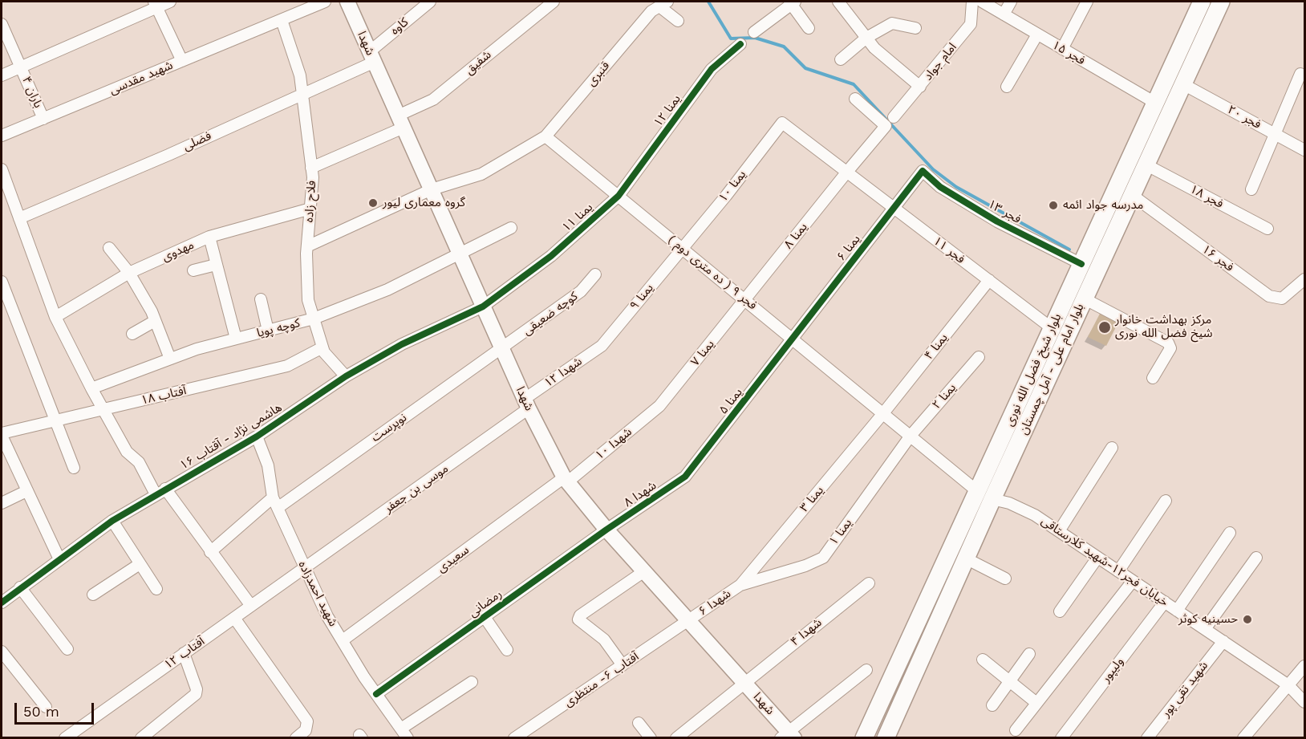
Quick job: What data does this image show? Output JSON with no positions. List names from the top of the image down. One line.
{"streets":{"main road":["شهدا","بلوار امام علی - آمل چمستان","بلوار شیخ فضل الله نوری"],"street":["کاوه","فجر ۱۵","امام جواد","شفیق","قنبری","شهید مقدسی","باران ۴","یمنا ۱۲","فجر ۲۰","فضلی","یمنا ۱۰","فجر ۱۸","فلاح زاده","فجر ۱۳","یمنا ۱۱","یمنا ۸","یمنا ۶","فجر ۱۱","مهدوی","فجر ۱۶","فجر ۹ ( ده متری دوم )","یمنا ۹","کوچه ضعیقی","کوچه پویا","یمنا ۴","یمنا ۷","شهدا ۱۲","آفتاب ۱۸","یمنا ۲","یمنا ۵","نوپرست","هاشمی نژاد - آقتاب ۱۶","شهدا ۱۰","موسی بن جعفر","شهدا ۸","یمنا ۳","یمنا ۱","سعیدی","خيابان فجر۱۲-شهيد كلارستاقی","شهید احمدزاده","شهدا ۶","رمضانی","شهدا ۴","آفتاب ۱۲","ولیپور","آفتاب ۶- منتظری","شهید تقی پور"]},"crossings":[["کاوه","شهدا"],["کاوه","فضلی"],["شهدا","شفیق"],["شهدا","فضلی"],["شهدا","یمنا ۱۱"],["شهدا","کوچه ضعیقی"],["شهدا","کوچه پویا"],["شهدا","شهدا ۱۲"],["شهدا","نوپرست"],["شهدا","هاشمی نژاد - آقتاب ۱۶"],["شهدا","شهدا ۱۰"],["شهدا","موسی بن جعفر"],["شهدا","شهدا ۸"],["شهدا","سعیدی"],["شهدا","شهدا ۶"],["شهدا","رمضانی"],["شهدا","شهدا ۴"],["شهدا","آفتاب ۶- منتظری"],["فجر ۱۵","بلوار شیخ فضل الله نوری"],["شفیق","فلاح زاده"],["قنبری","فجر ۹ ( ده متری دوم )"],["شهید مقدسی","باران ۴"],["شهید مقدسی","فلاح زاده"],["یمنا ۱۲","یمنا ۱۱"],["یمنا ۱۲","فجر ۹ ( ده متری دوم )"],["فجر ۲۰","بلوار امام علی - آمل چمستان"],["فضلی","فلاح زاده"],["یمنا ۱۰","فجر ۱۱"],["یمنا ۱۰","فجر ۹ ( ده متری دوم )"],["یمنا ۱۰","یمنا ۹"],["فجر ۱۸","بلوار امام علی - آمل چمستان"],["فلاح زاده","مهدوی"],["فلاح زاده","کوچه پویا"],["فلاح زاده","آفتاب ۱۸"],["فلاح زاده","هاشمی نژاد - آقتاب ۱۶"],["فجر ۱۳","یمنا ۶"],["فجر ۱۳","بلوار شیخ فضل الله نوری"],["یمنا ۱۱","فجر ۹ ( ده متری دوم )"],["یمنا ۱۱","هاشمی نژاد - آقتاب ۱۶"],["یمنا ۸","فجر ۱۱"],["یمنا ۸","فجر ۹ ( ده متری دوم )"],["یمنا ۸","یمنا ۷"],["یمنا ۶","فجر ۱۱"],["یمنا ۶","فجر ۹ ( ده متری دوم )"],["یمنا ۶","یمنا ۵"],["فجر ۱۱","یمنا ۴"],["فجر ۱۱","بلوار شیخ فضل الله نوری"],["فجر ۱۶","بلوار امام علی - آمل چمستان"],["فجر ۹ ( ده متری دوم )","یمنا ۹"],["فجر ۹ ( ده متری دوم )","یمنا ۴"],["فجر ۹ ( ده متری دوم )","یمنا ۷"],["فجر ۹ ( ده متری دوم )","بلوار شیخ فضل الله نوری"],["فجر ۹ ( ده متری دوم )","یمنا ۲"],["فجر ۹ ( ده متری دوم )","یمنا ۵"],["فجر ۹ ( ده متری دوم )","یمنا ۳"],["فجر ۹ ( ده متری دوم )","یمنا ۱"],["یمنا ۹","شهدا ۱۲"],["کوچه ضعیقی","نوپرست"],["یمنا ۴","یمنا ۳"],["یمنا ۷","شهدا ۱۰"],["بلوار امام علی - آمل چمستان","بلوار شیخ فضل الله نوری"],["بلوار امام علی - آمل چمستان","خيابان فجر۱۲-شهيد كلارستاقی"],["شهدا ۱۲","موسی بن جعفر"],["یمنا ۲","یمنا ۱"],["یمنا ۵","شهدا ۸"],["نوپرست","شهید احمدزاده"],["هاشمی نژاد - آقتاب ۱۶","شهید احمدزاده"],["شهدا ۱۰","سعیدی"],["موسی بن جعفر","شهید احمدزاده"],["موسی بن جعفر","آفتاب ۱۲"],["شهدا ۸","رمضانی"],["یمنا ۳","یمنا ۱"],["یمنا ۳","شهدا ۶"],["یمنا ۱","شهدا ۶"],["سعیدی","شهید احمدزاده"],["خيابان فجر۱۲-شهيد كلارستاقی","ولیپور"],["خيابان فجر۱۲-شهيد كلارستاقی","شهید تقی پور"],["شهید احمدزاده","رمضانی"],["شهید احمدزاده","آفتاب ۱۲"],["شهدا ۶","آفتاب ۶- منتظری"]],"places":["گروه معماری لیور","مدرسه جواد ائمه","مرکز بهداشت خانوار شیخ فضل الله نوری","حسینیه کوثر"],"scale_bar":"50 m"}
